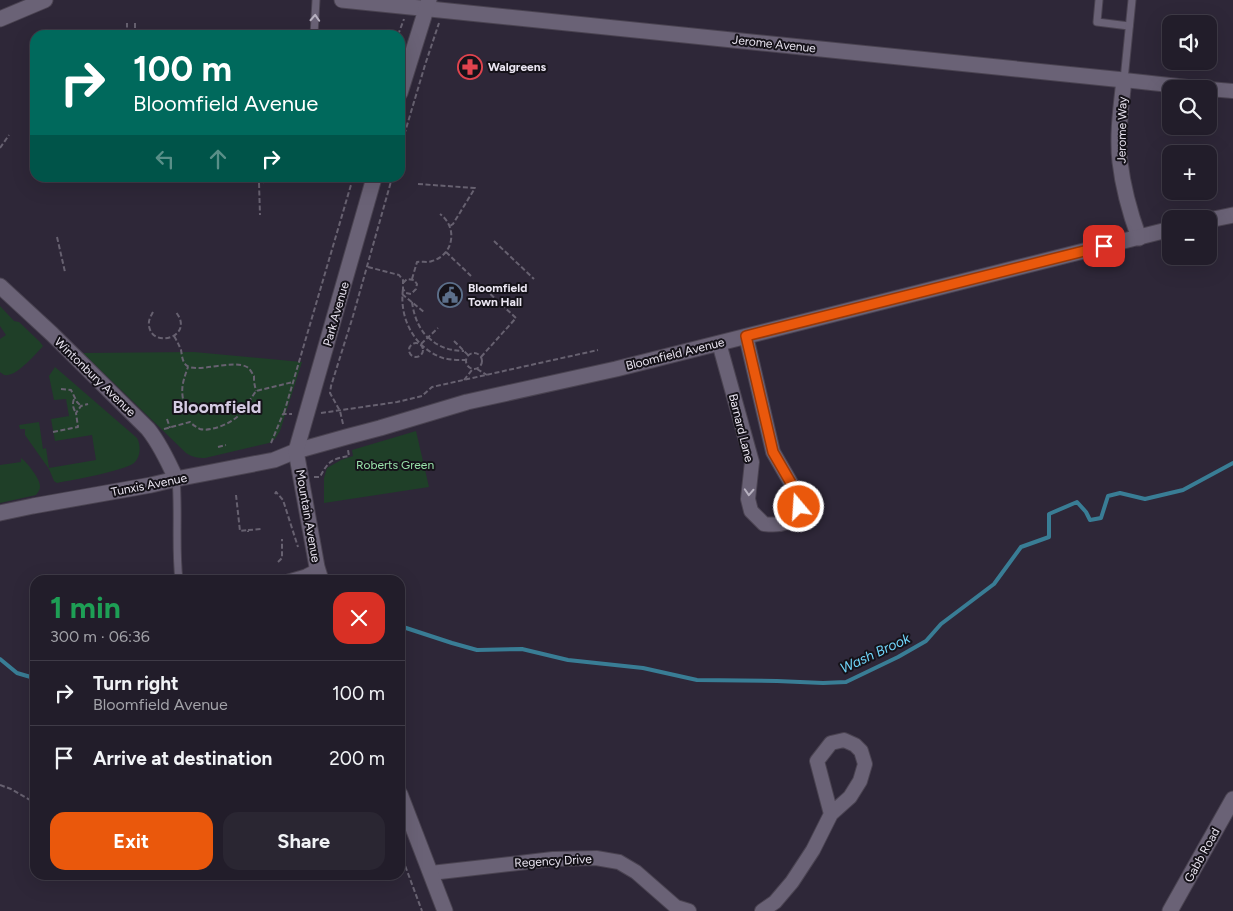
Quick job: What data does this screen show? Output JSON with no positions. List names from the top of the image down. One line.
{"streets":{"main road":["Jerome Avenue","Jerome Way","Park Avenue","Bloomfield Avenue","Wintonbury Avenue","Tunxis Avenue","Mountain Avenue","Gabb Road"],"street":["Barnard Lane","Regency Drive"]},"crossings":[["Jerome Avenue","Jerome Way"],["Jerome Way","Bloomfield Avenue"],["Park Avenue","Bloomfield Avenue"],["Park Avenue","Tunxis Avenue"],["Park Avenue","Mountain Avenue"],["Bloomfield Avenue","Barnard Lane"],["Bloomfield Avenue","Tunxis Avenue"],["Bloomfield Avenue","Mountain Avenue"],["Wintonbury Avenue","Tunxis Avenue"],["Tunxis Avenue","Mountain Avenue"]],"districts":["Bloomfield"],"water":["Wash Brook"],"parks":["Roberts Green"],"places":{"pharmacy":["Walgreens"],"public building":["Bloomfield Town Hall"]},"page":{"map_buttons":["+","−"],"turn":["100 m","Bloomfield Avenue"],"heading":["1 min","300 m · 06:36"],"list":[{"name":"Turn right","note":"Bloomfield Avenue","value":"100 m"},{"name":"Arrive at destination","value":"200 m"}],"buttons":["Exit","Share"]}}
